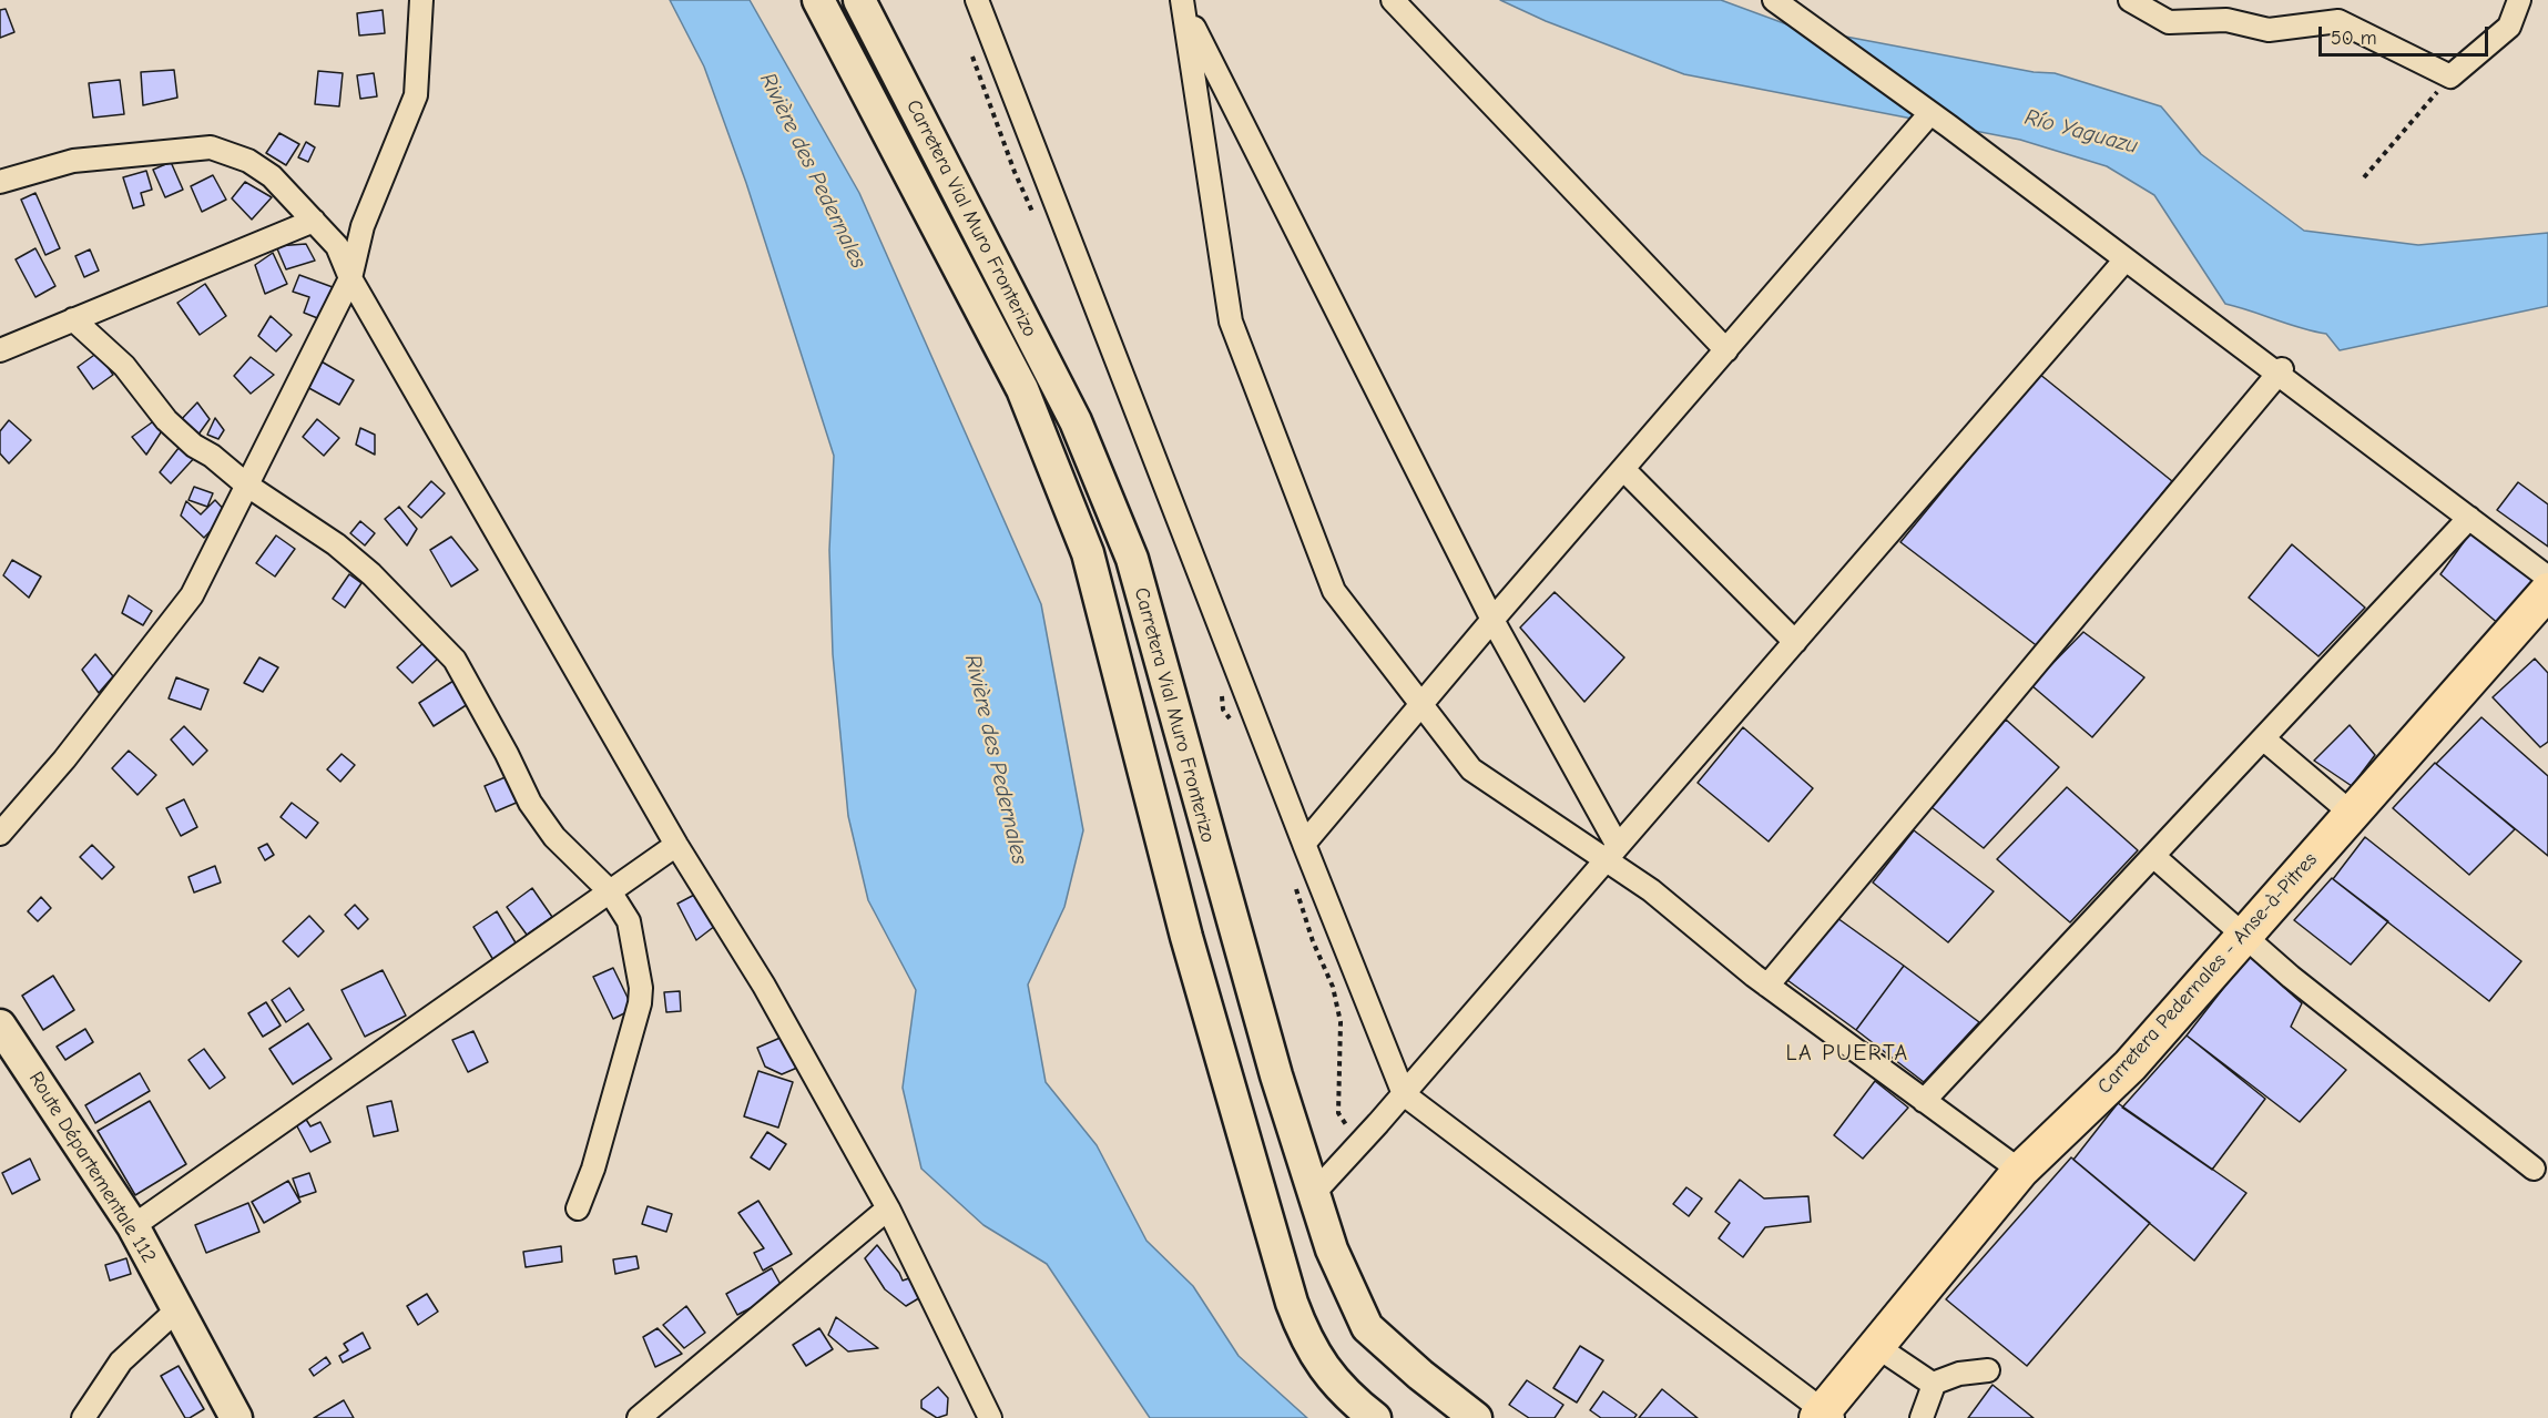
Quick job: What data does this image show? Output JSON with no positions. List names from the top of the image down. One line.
{"streets":{"main road":["Carretera Pedernales - Anse-à-Pitres"],"street":["Carretera Vial Muro Fronterizo","Route Départementale 112"]},"districts":["LA PUERTA"],"water":["Río Yaguazu","Rivière des Pedernales"],"scale_bar":"50 m"}
